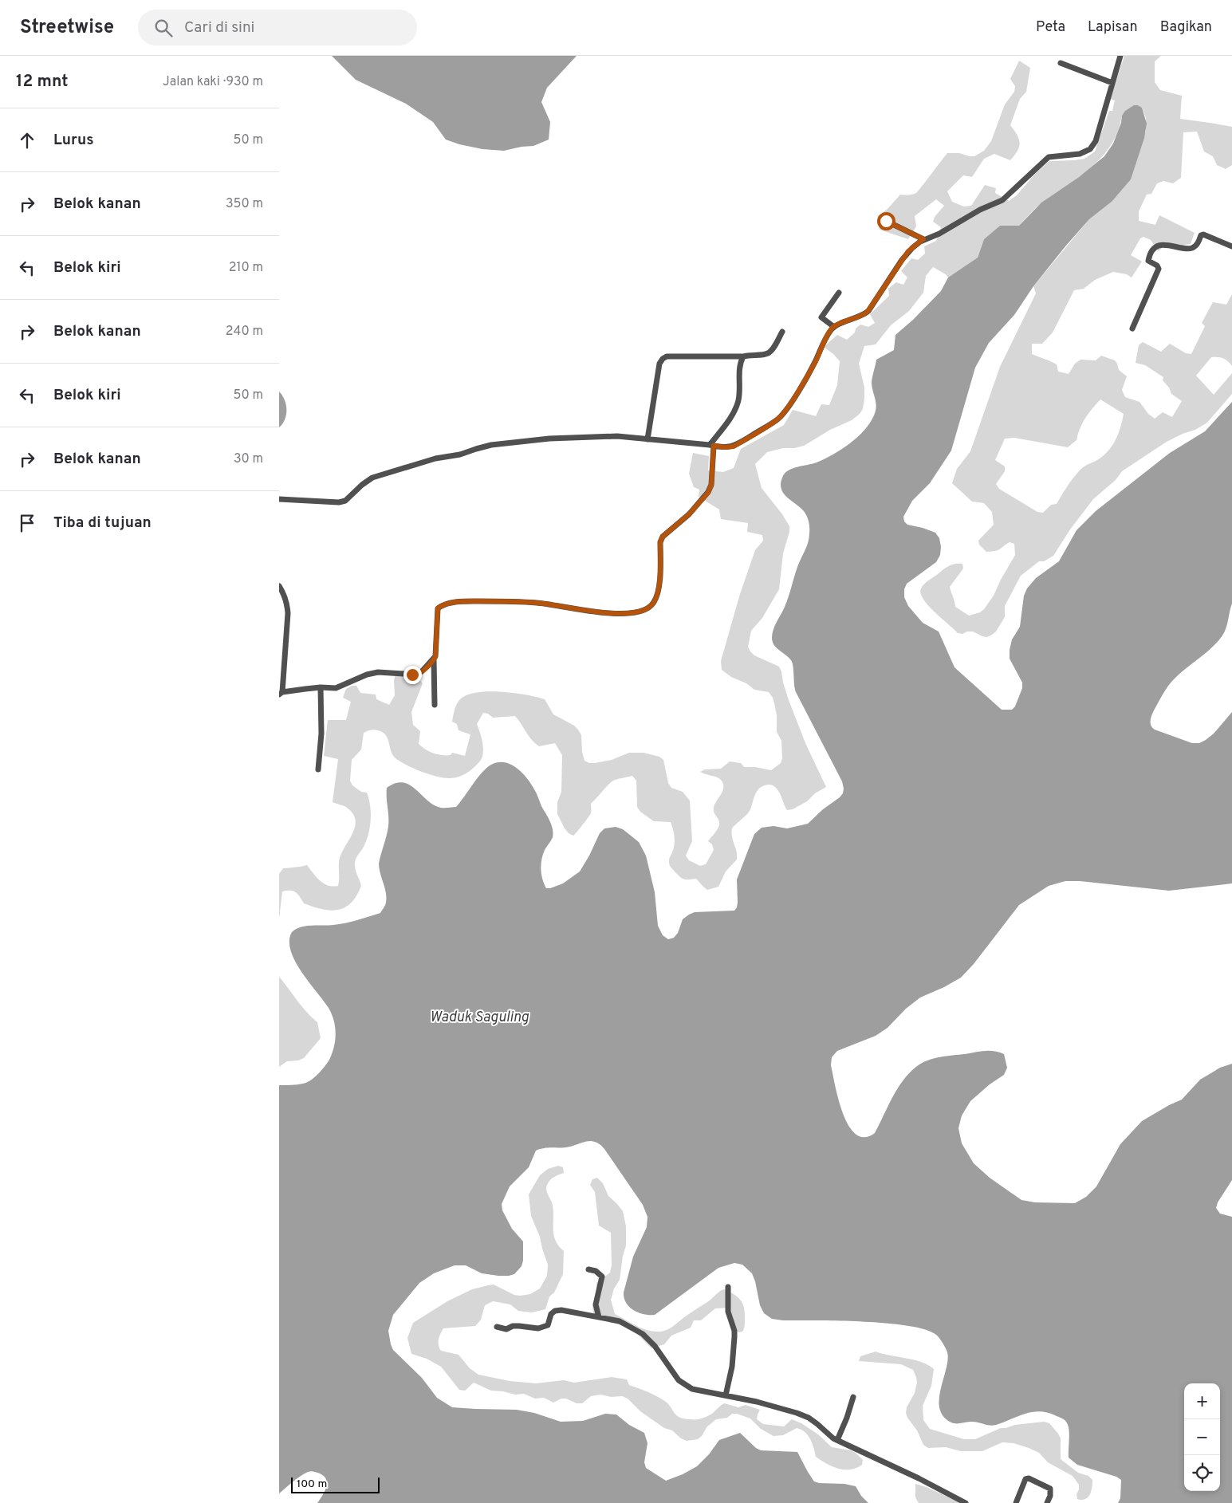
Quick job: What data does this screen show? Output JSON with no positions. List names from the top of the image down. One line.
{"water":["Waduk Saguling"],"scale_bar":"100 m","page":{"header":"Streetwise","search":"Cari di sini","nav":["Peta","Lapisan","Bagikan"],"heading":["12 mnt","Jalan kaki · 930 m"],"list":[["Lurus","50 m"],["Belok kanan","350 m"],["Belok kiri","210 m"],["Belok kanan","240 m"],["Belok kiri","50 m"],["Belok kanan","30 m"],"Tiba di tujuan"],"map_buttons":["+","−"],"scale":"100 m"}}
